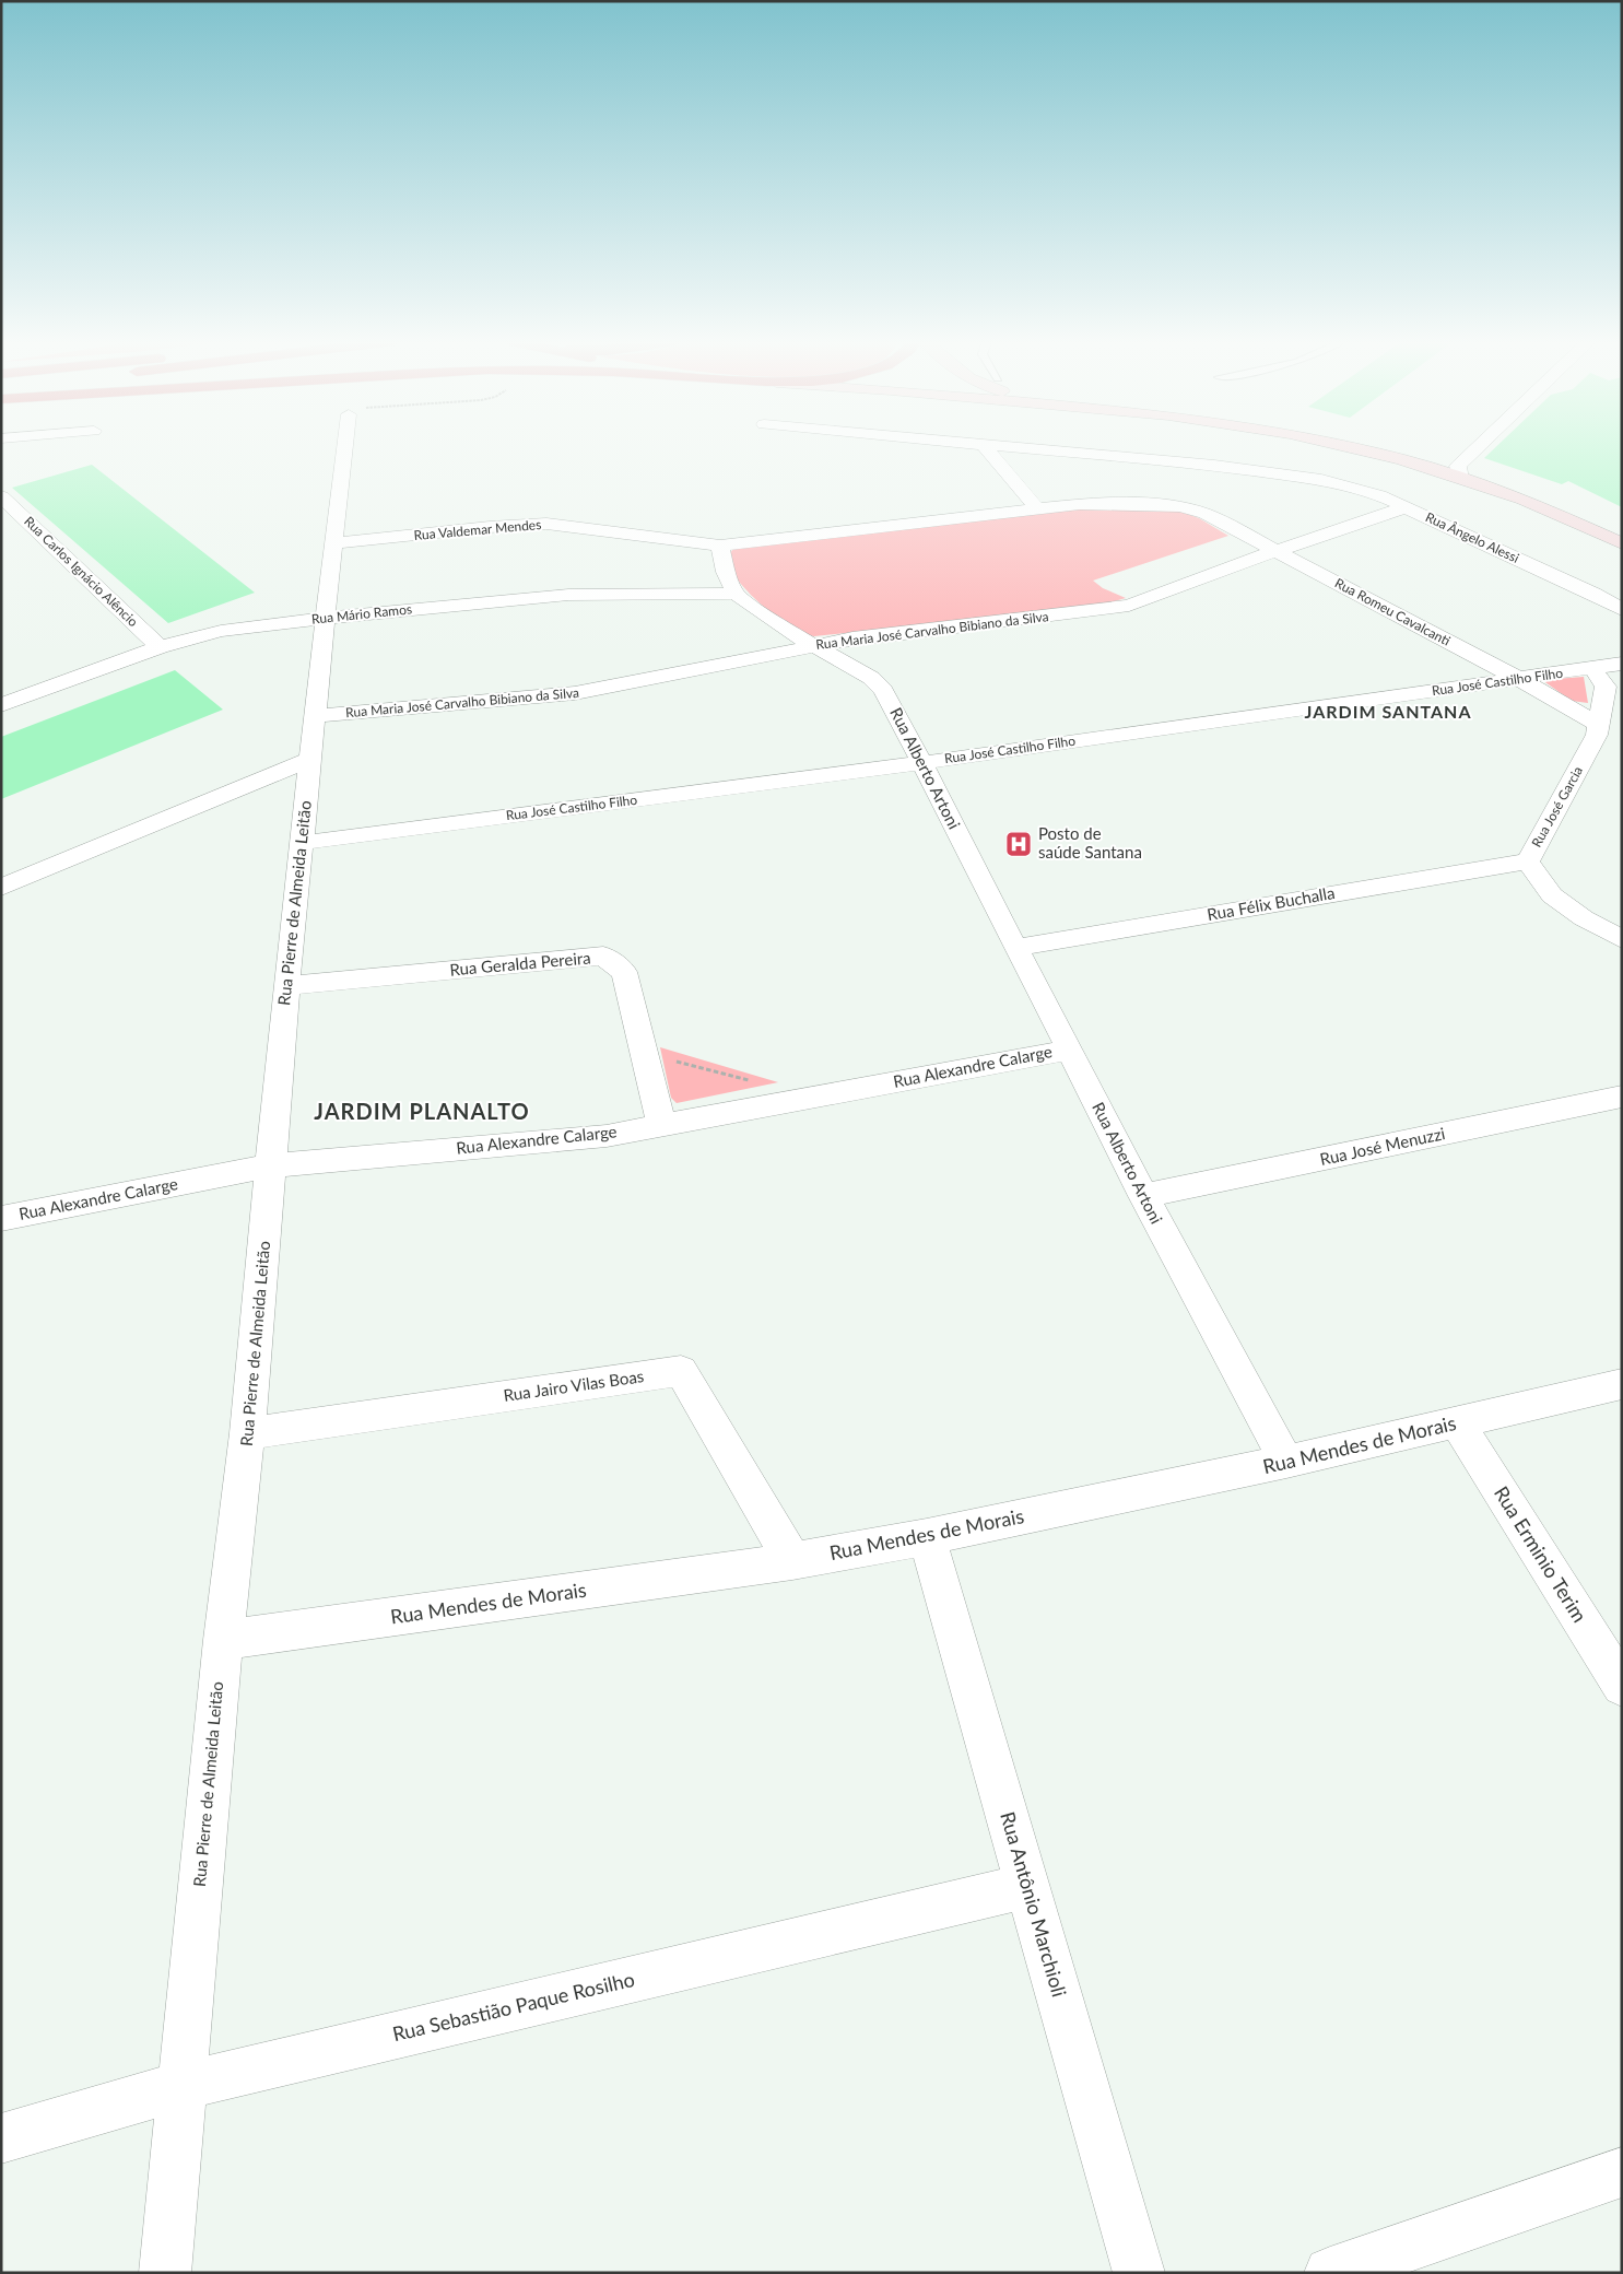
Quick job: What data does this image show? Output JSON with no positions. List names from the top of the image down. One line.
{"streets":{"street":["Rua Valdemar Mendes","Rua Ângelo Alessi","Rua Carlos Ignácio Alêncio","Rua Romeu Cavalcanti","Rua Mário Ramos","Rua Maria José Carvalho Bibiano da Silva","Rua José Castilho Filho","Rua Alberto Artoni","Rua José Garcia","Rua Pierre de Almeida Leitão","Rua Félix Buchalla","Rua Geralda Pereira","Rua Alexandre Calarge","Rua José Menuzzi","Rua Jairo Vilas Boas","Rua Mendes de Morais","Rua Erminio Terim","Rua Antônio Marchioli","Rua Sebastião Paque Rosilho"]},"crossings":[["Rua Valdemar Mendes","Rua Pierre de Almeida Leitão"],["Rua Ângelo Alessi","Rua Maria José Carvalho Bibiano da Silva"],["Rua Carlos Ignácio Alêncio","Rua Mário Ramos"],["Rua Romeu Cavalcanti","Rua Maria José Carvalho Bibiano da Silva"],["Rua Romeu Cavalcanti","Rua José Castilho Filho"],["Rua Romeu Cavalcanti","Rua José Garcia"],["Rua Mário Ramos","Rua Alberto Artoni"],["Rua Mário Ramos","Rua Pierre de Almeida Leitão"],["Rua Maria José Carvalho Bibiano da Silva","Rua Alberto Artoni"],["Rua Maria José Carvalho Bibiano da Silva","Rua Pierre de Almeida Leitão"],["Rua José Castilho Filho","Rua Alberto Artoni"],["Rua José Castilho Filho","Rua José Garcia"],["Rua José Castilho Filho","Rua Pierre de Almeida Leitão"],["Rua Alberto Artoni","Rua Félix Buchalla"],["Rua Alberto Artoni","Rua Alexandre Calarge"],["Rua Alberto Artoni","Rua José Menuzzi"],["Rua Alberto Artoni","Rua Mendes de Morais"],["Rua José Garcia","Rua Félix Buchalla"],["Rua Pierre de Almeida Leitão","Rua Geralda Pereira"],["Rua Pierre de Almeida Leitão","Rua Alexandre Calarge"],["Rua Pierre de Almeida Leitão","Rua Jairo Vilas Boas"],["Rua Pierre de Almeida Leitão","Rua Mendes de Morais"],["Rua Pierre de Almeida Leitão","Rua Sebastião Paque Rosilho"],["Rua Geralda Pereira","Rua Alexandre Calarge"],["Rua Jairo Vilas Boas","Rua Mendes de Morais"],["Rua Mendes de Morais","Rua Erminio Terim"],["Rua Mendes de Morais","Rua Antônio Marchioli"],["Rua Antônio Marchioli","Rua Sebastião Paque Rosilho"]],"districts":["JARDIM SANTANA","JARDIM PLANALTO"],"places":{"hospital":["Posto de saúde Santana"]}}
